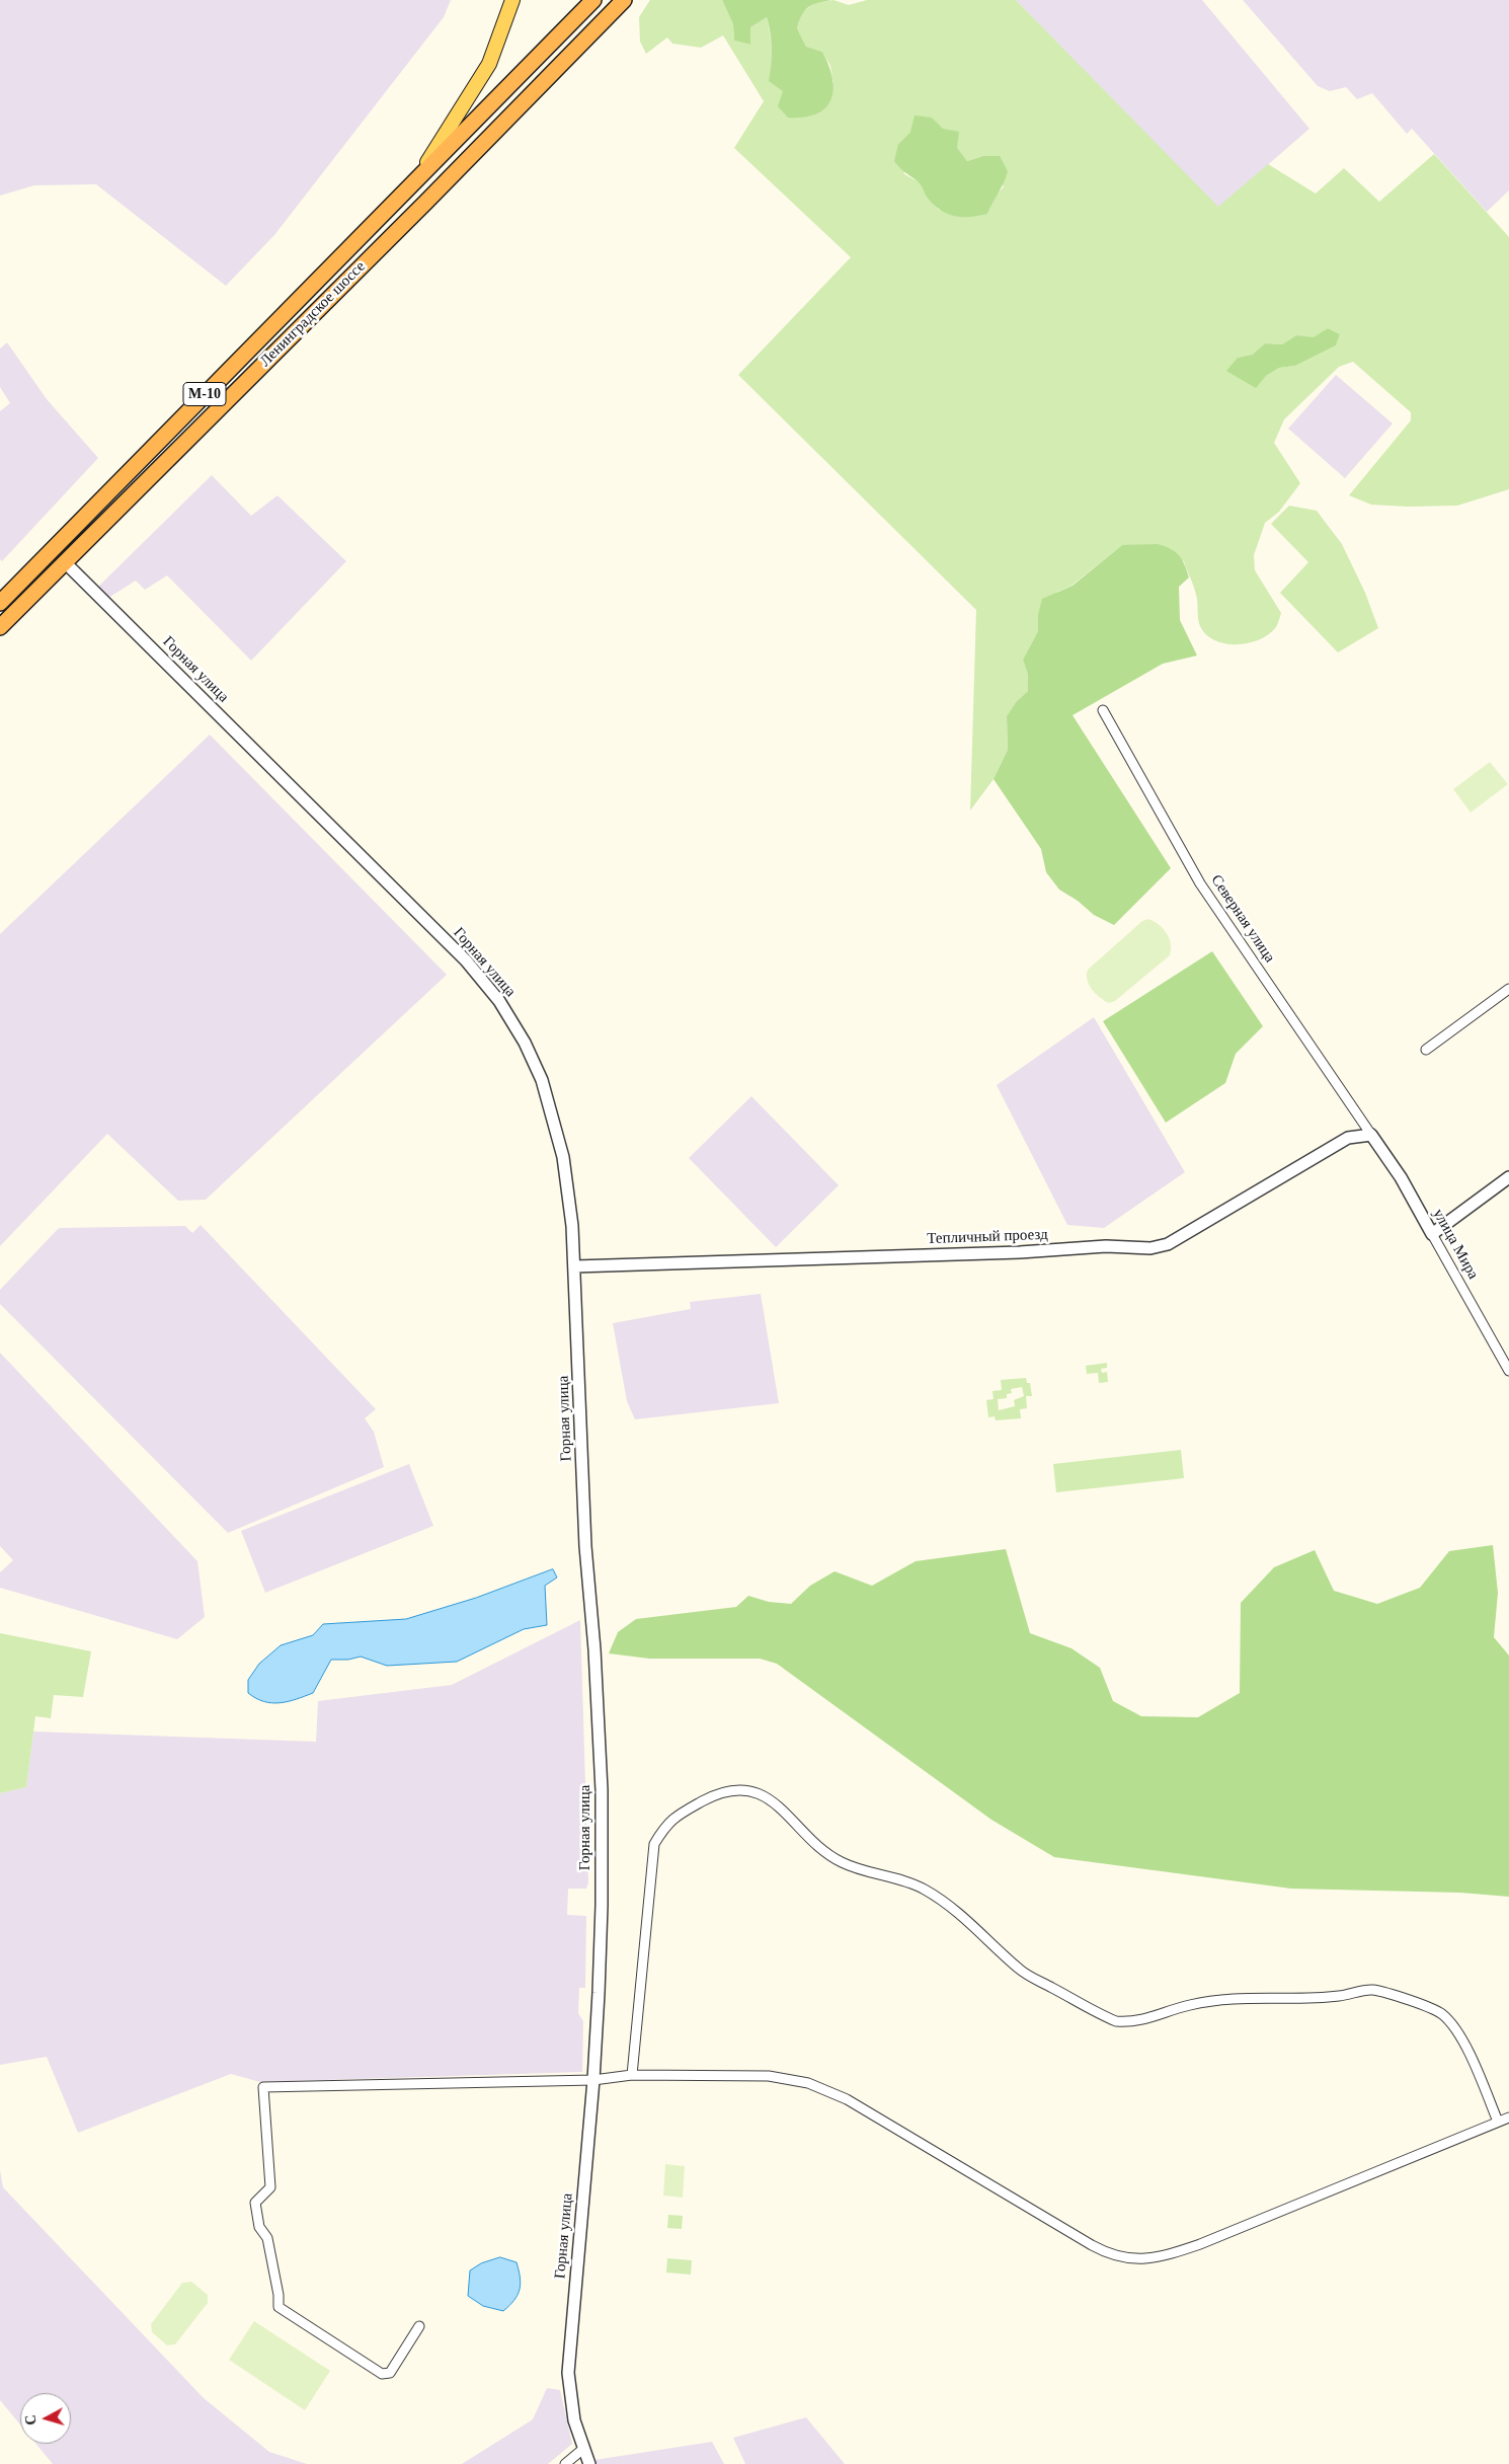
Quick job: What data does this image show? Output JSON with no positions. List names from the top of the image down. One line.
{"streets":{"highway":["Ленинградское шоссе","М-10"],"street":["Горная улица","Северная улица","Тепличный проезд","улица Мира"]},"crossings":[["Ленинградское шоссе","Горная улица"],["Горная улица","Тепличный проезд"],["Северная улица","Тепличный проезд"],["Северная улица","улица Мира"],["Тепличный проезд","улица Мира"]],"north":"left"}
